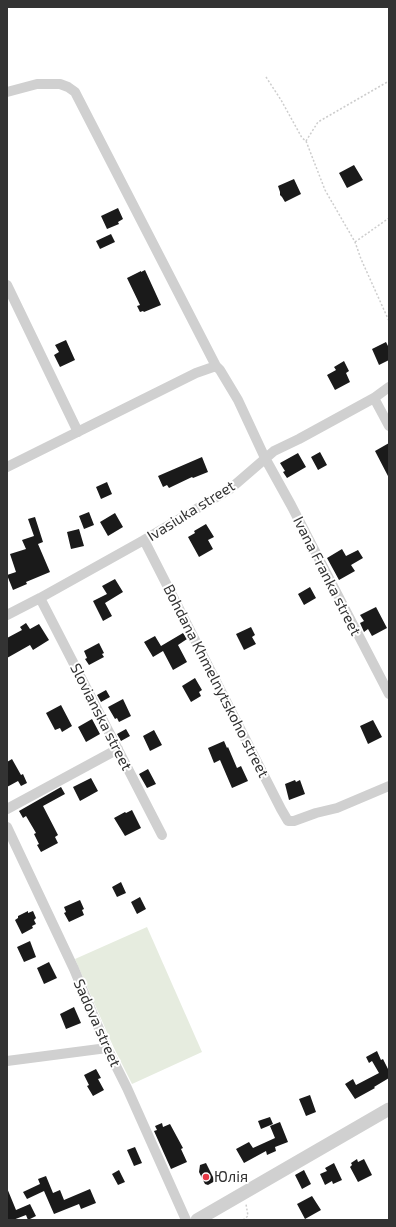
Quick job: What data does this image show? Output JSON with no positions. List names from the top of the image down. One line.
{"streets":{"street":["Ivasiuka street","Ivana Franka street","Bohdana Khmelnytskoho street","Slovianska street","Sadova street"]},"crossings":[["Ivasiuka street","Ivana Franka street"],["Ivasiuka street","Bohdana Khmelnytskoho street"],["Ivasiuka street","Slovianska street"]],"places":["Юлія"]}
